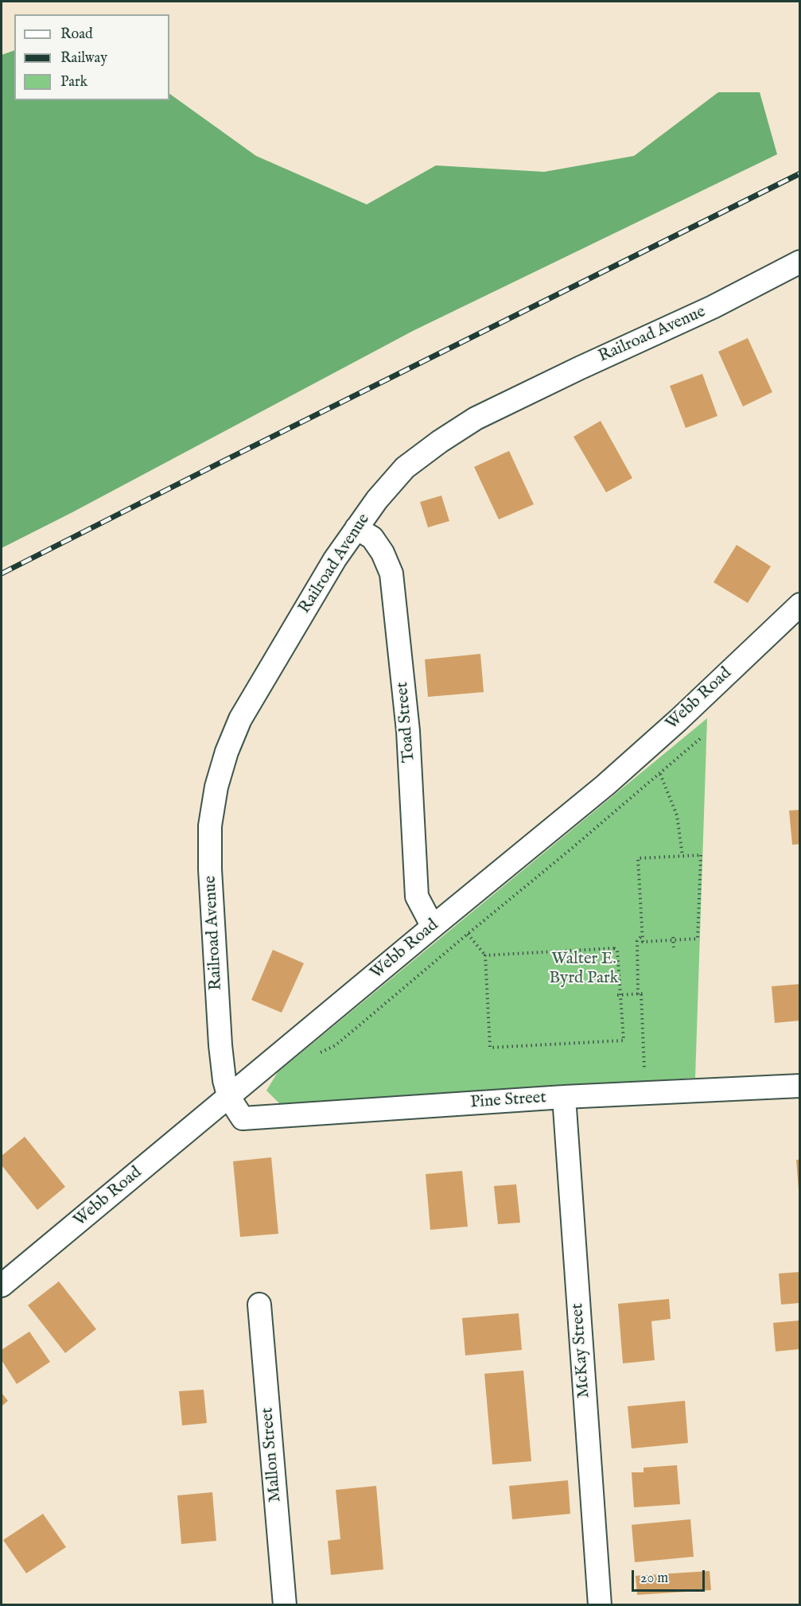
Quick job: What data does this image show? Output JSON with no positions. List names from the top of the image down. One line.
{"streets":{"street":["Railroad Avenue","Webb Road","Toad Street","Pine Street","McKay Street","Mallon Street"]},"crossings":[["Railroad Avenue","Webb Road"],["Railroad Avenue","Toad Street"],["Railroad Avenue","Pine Street"],["Webb Road","Toad Street"],["Webb Road","Pine Street"],["Pine Street","McKay Street"]],"parks":["Walter E. Byrd Park"],"legend":["Road","Railway","Park"],"scale_bar":"20 m"}
